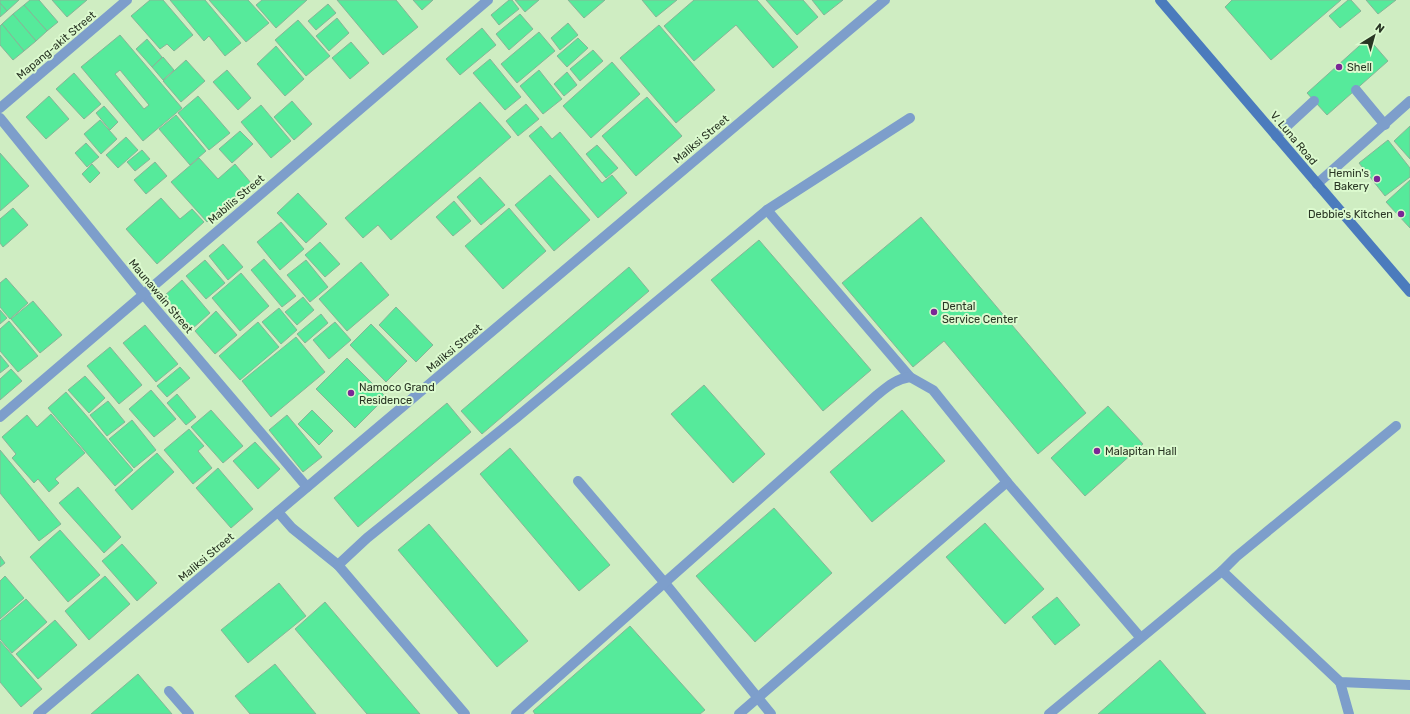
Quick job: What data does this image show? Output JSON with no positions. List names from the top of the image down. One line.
{"streets":{"main road":["V. Luna Road"],"street":["Mapang-akit Street","Maliksi Street","Mabilis Street","Maunawain Street"]},"crossings":[["Maliksi Street","Maunawain Street"],["Mabilis Street","Maunawain Street"]],"places":["Shell","Hemin's Bakery","Debbie's Kitchen","Dental Service Center","Namoco Grand Residence","Malapitan Hall"],"north":"top right"}
